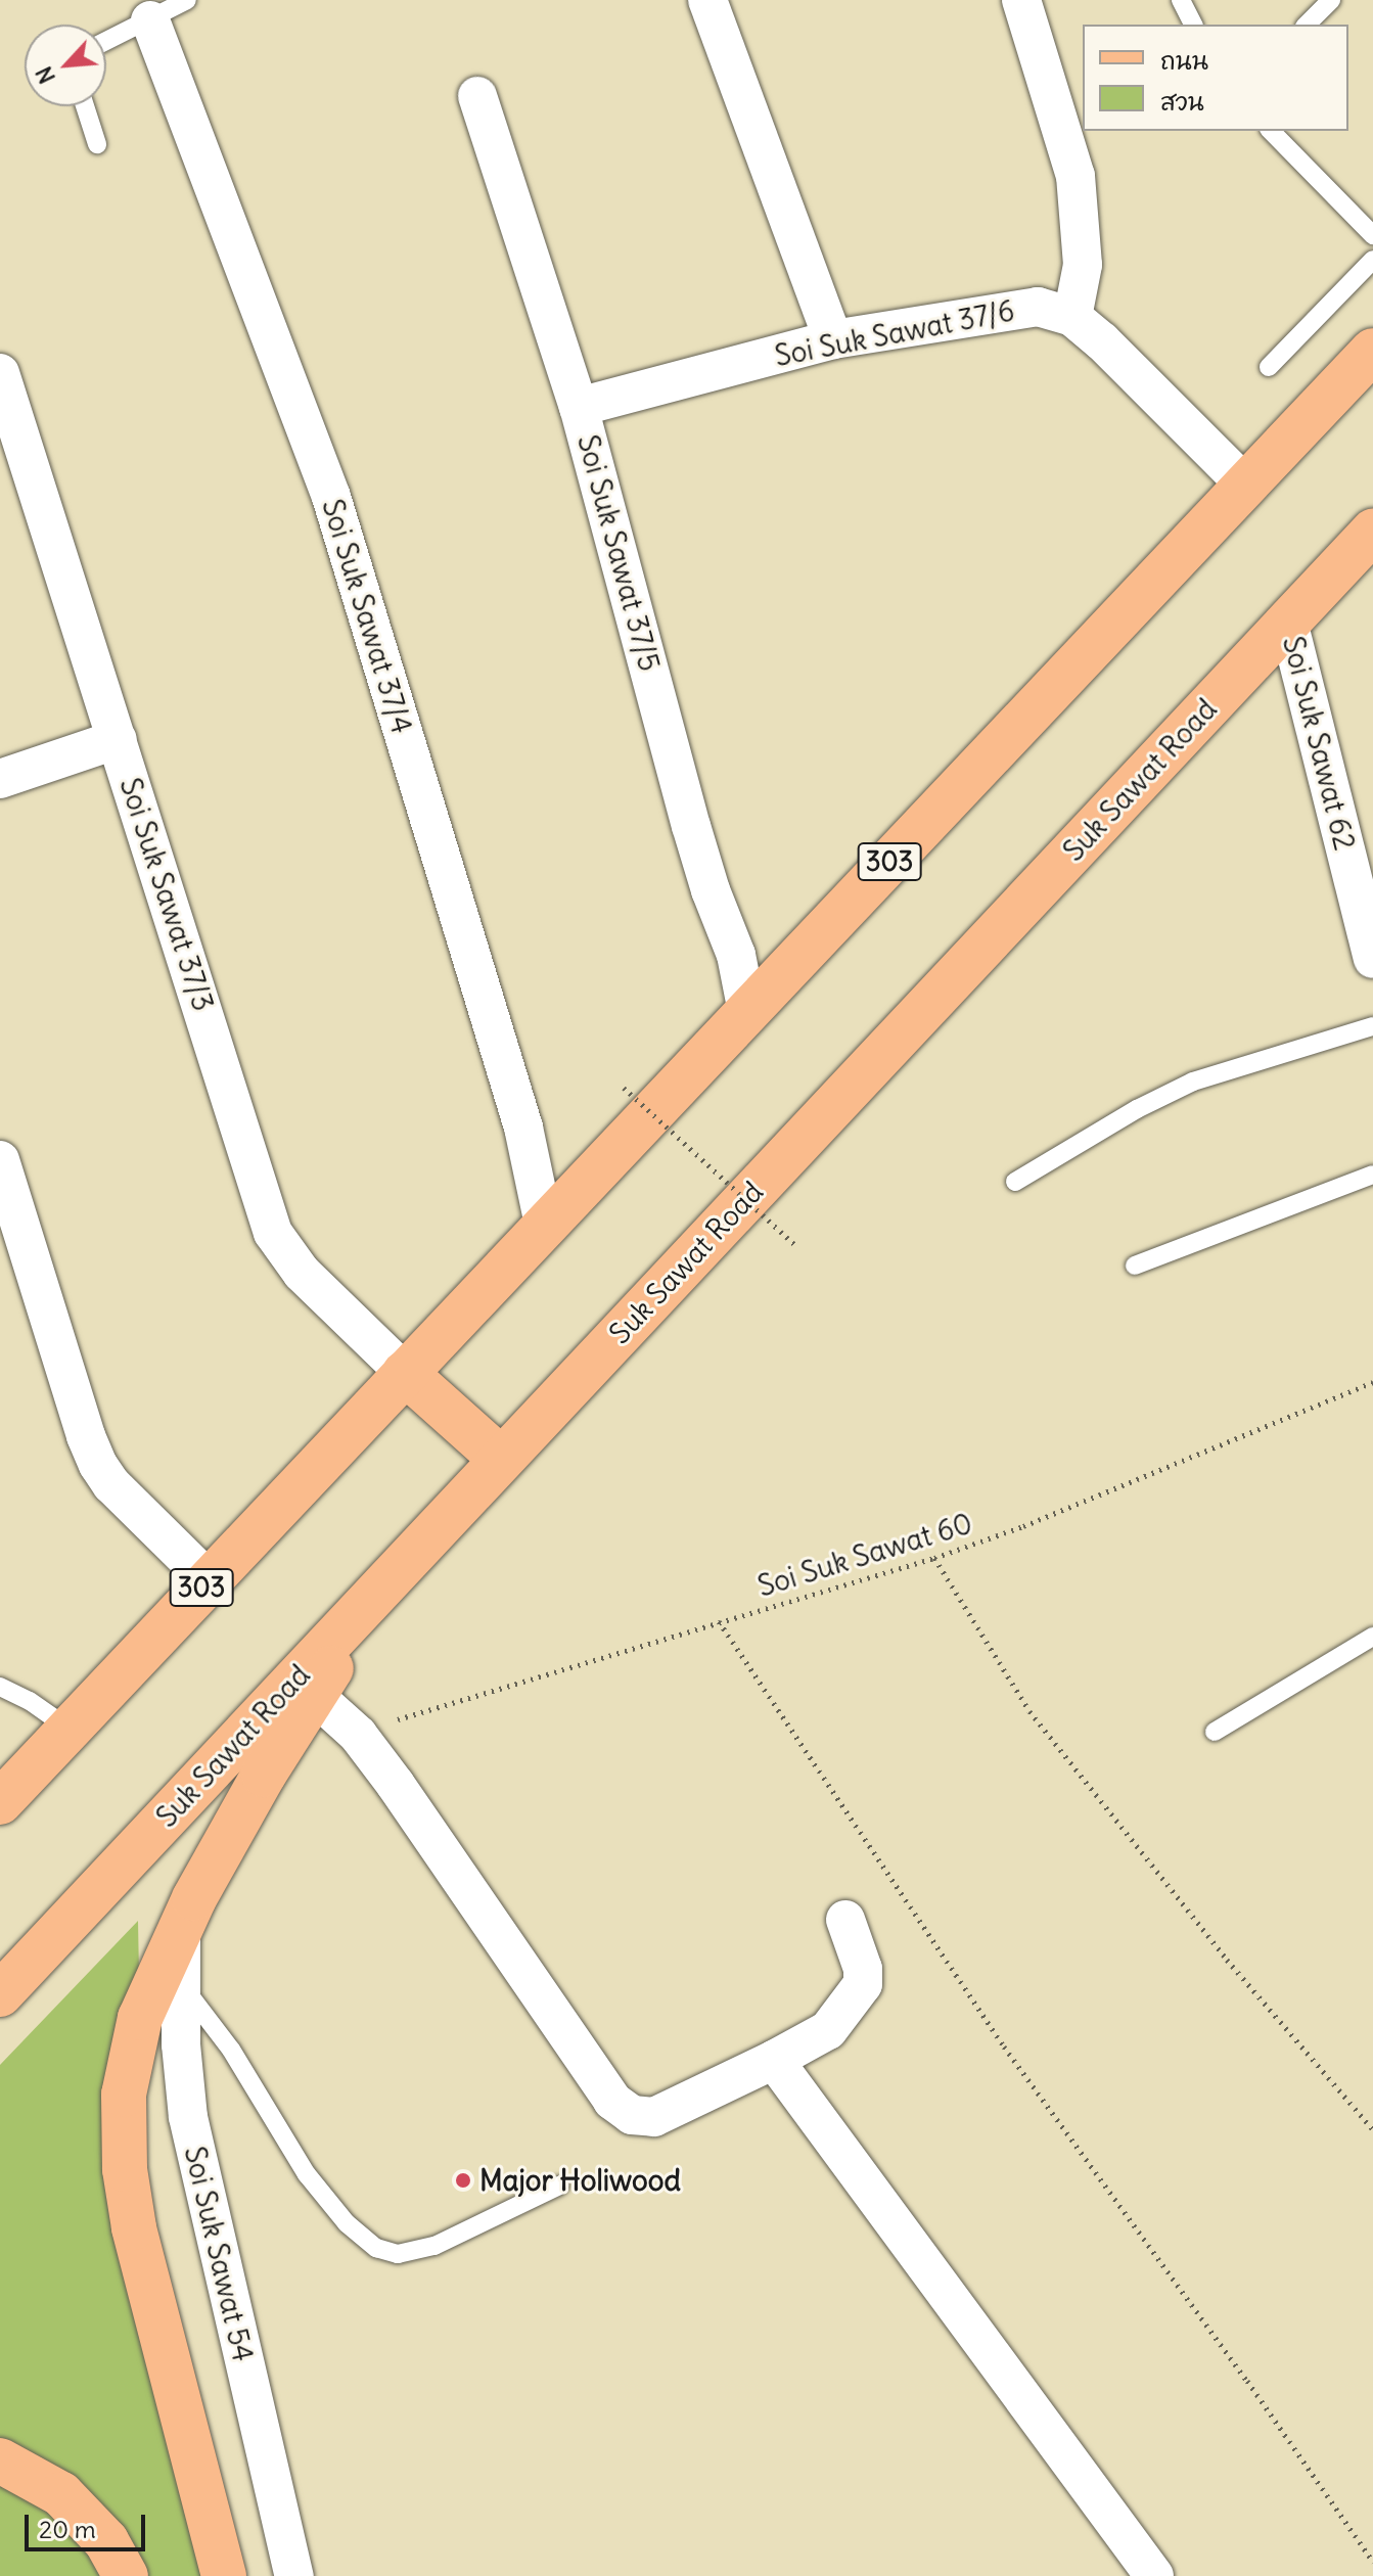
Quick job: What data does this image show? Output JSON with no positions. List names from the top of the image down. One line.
{"streets":{"main road":["Suk Sawat Road","303"],"street":["Soi Suk Sawat 37/6","Soi Suk Sawat 37/5","Soi Suk Sawat 37/4","Soi Suk Sawat 62","Soi Suk Sawat 37/3","Soi Suk Sawat 54"],"path":["Soi Suk Sawat 60"]},"crossings":[["Soi Suk Sawat 37/6","Soi Suk Sawat 37/5"],["Soi Suk Sawat 37/6","303"],["Soi Suk Sawat 37/5","303"],["Soi Suk Sawat 37/4","303"],["Soi Suk Sawat 62","Suk Sawat Road"],["303","Soi Suk Sawat 37/3"]],"places":["Major Holiwood"],"legend":["ถนน","สวน"],"scale_bar":"20 m","north":"bottom left"}
